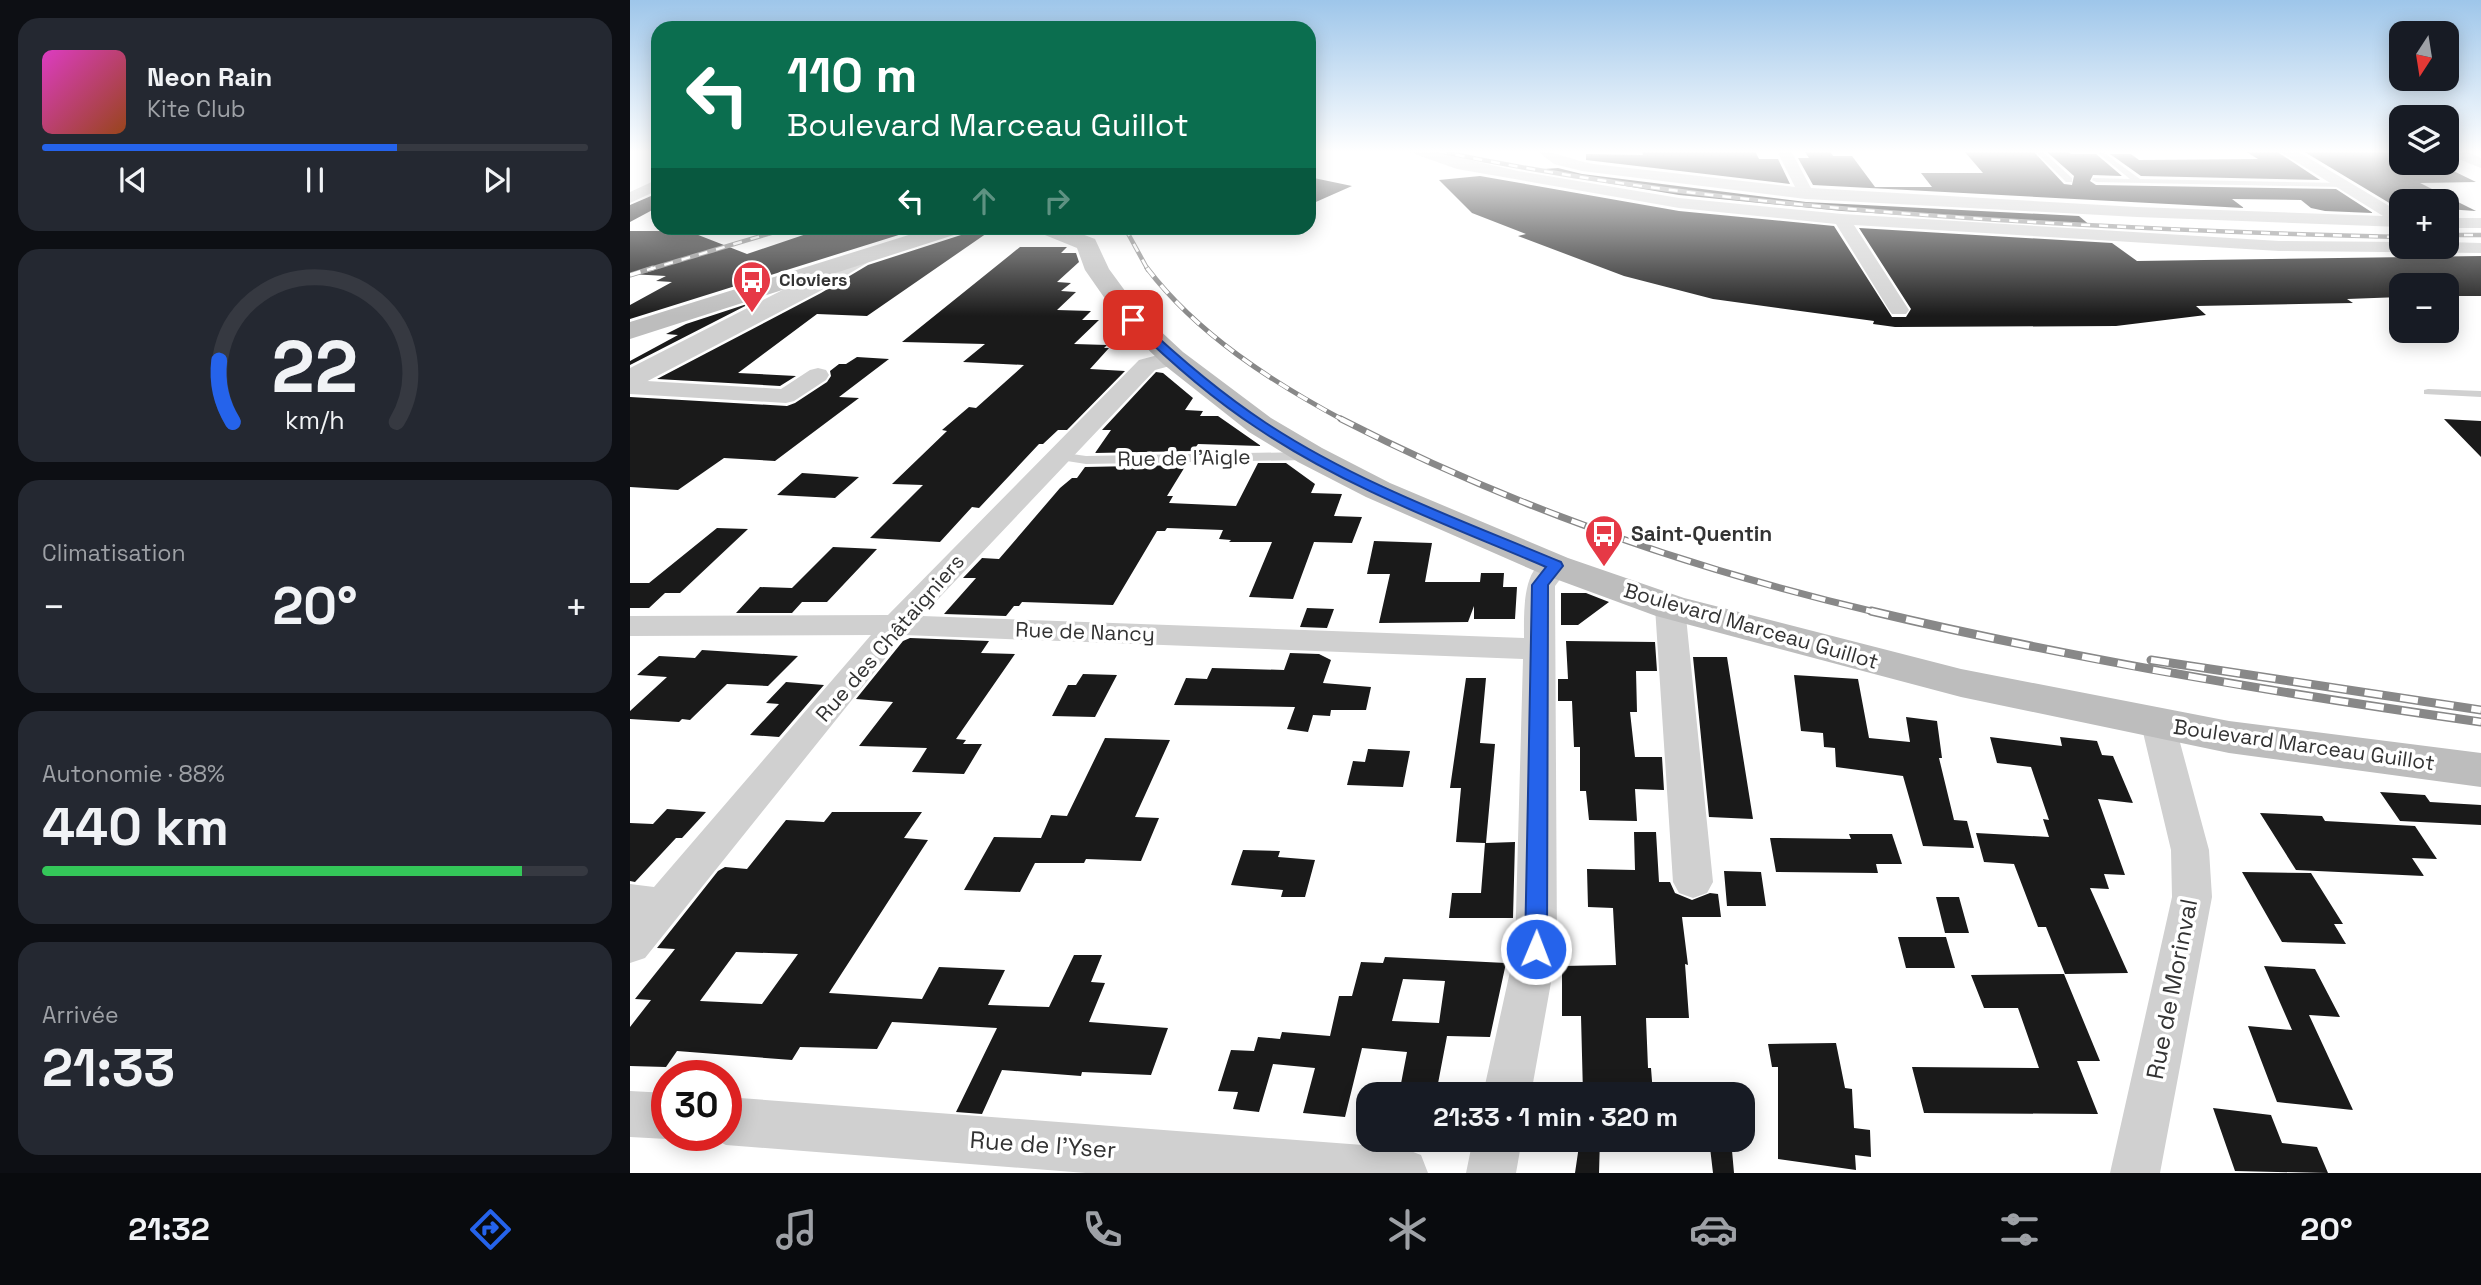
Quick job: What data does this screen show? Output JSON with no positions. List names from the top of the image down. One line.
{"streets":{"main road":["Boulevard Marceau Guillot"],"street":["Rue de Nancy","Rue des Châtaigniers","Rue de Morinval","Rue de l'Yser"],"lane":["Rue de l'Aigle"]},"crossings":[["Rue de l'Aigle","Boulevard Marceau Guillot"],["Rue de l'Aigle","Rue des Châtaigniers"],["Boulevard Marceau Guillot","Rue des Châtaigniers"],["Boulevard Marceau Guillot","Rue de Morinval"],["Rue de Nancy","Rue des Châtaigniers"]],"places":{"bus stop":["Cloviers","Saint-Quentin"]},"north":"bottom","page":{"map_buttons":["+","−"],"turn":["110 m","Boulevard Marceau Guillot"],"song":["Neon Rain","Kite Club"],"tile":["Climatisation",["Autonomie · 88%","440 km"],["Arrivée","21:33"]],"heat":["−","20°","+"],"limit":"30","trip":"21:33 · 1 min · 320 m","tabs":["21:32","20°"],"gauge":["22","km/h"]}}
